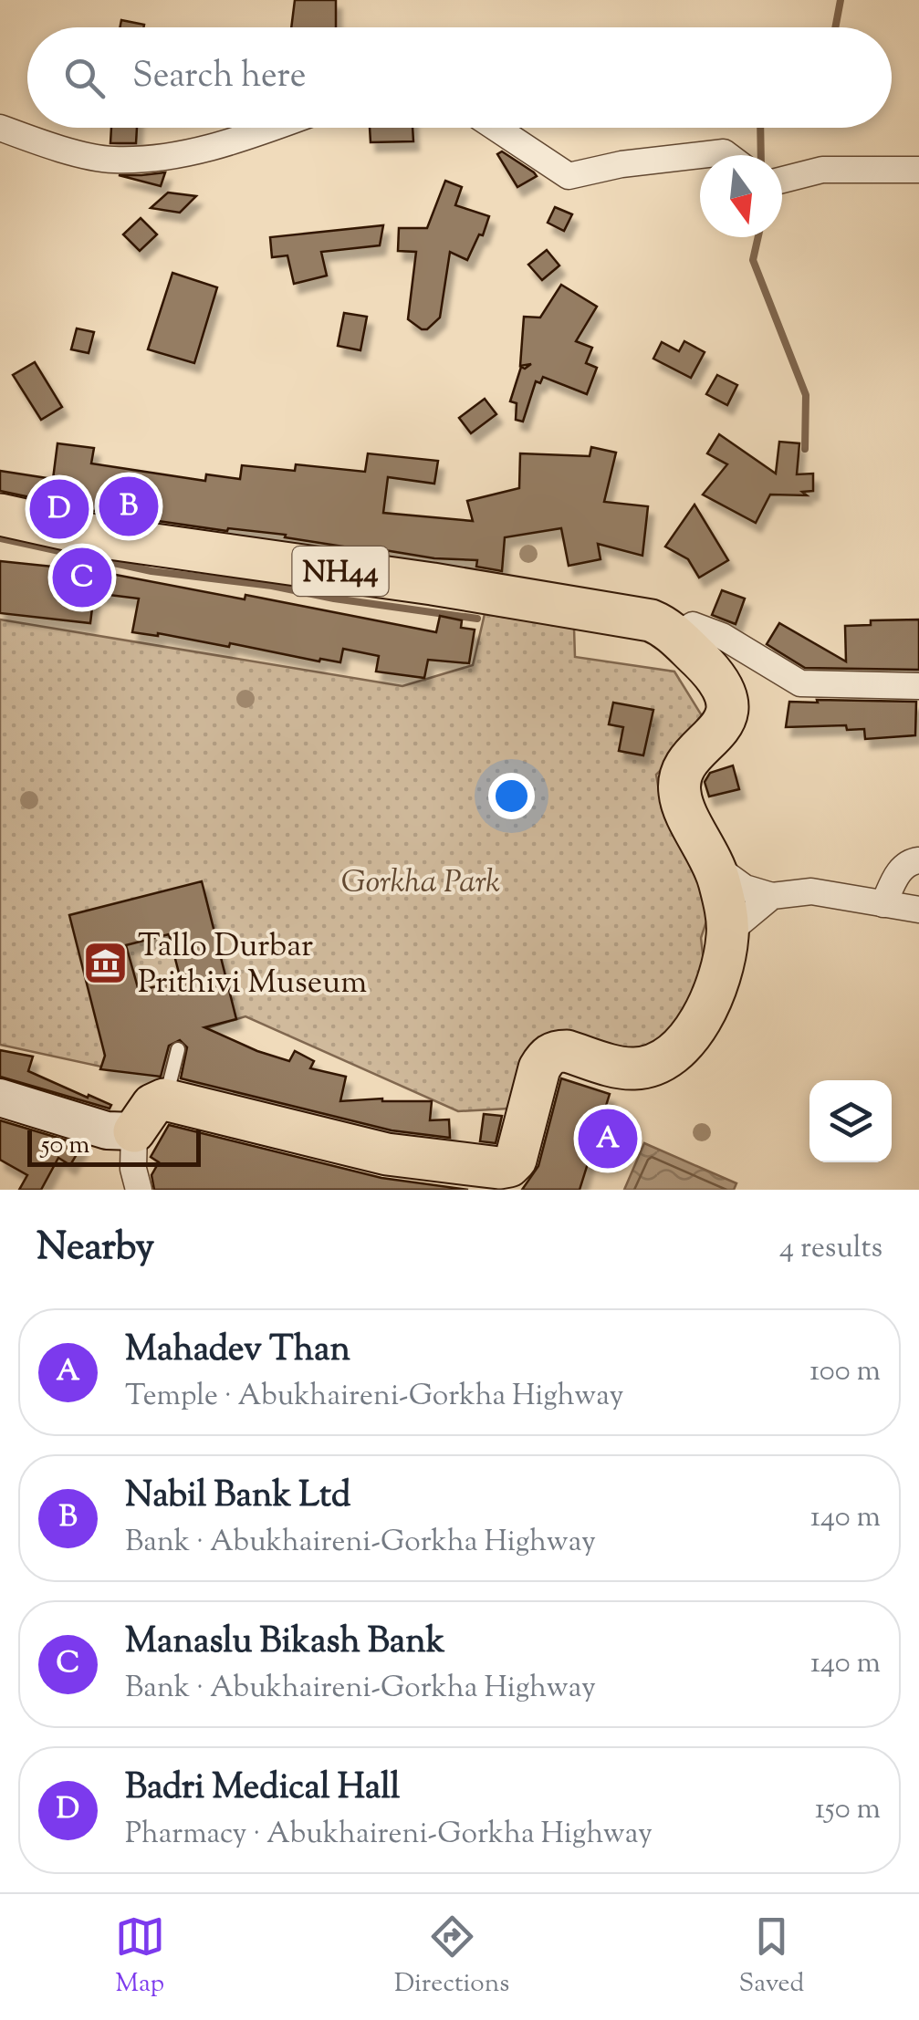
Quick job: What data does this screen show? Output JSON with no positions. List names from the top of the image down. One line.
{"streets":{"main road":["NH44"]},"parks":["Gorkha Park"],"places":{"museum":["Tallo Durbar Prithivi Museum"]},"scale_bar":"50 m","north":"bottom","page":{"search":"Search here","pins":["B","D","C","A"],"scale":"50 m","heading":["Nearby","4 results"],"list":[{"mark":"A","name":"Mahadev Than","note":"Temple · Abukhaireni-Gorkha Highway","value":"100 m"},{"mark":"B","name":"Nabil Bank Ltd","note":"Bank · Abukhaireni-Gorkha Highway","value":"140 m"},{"mark":"C","name":"Manaslu Bikash Bank","note":"Bank · Abukhaireni-Gorkha Highway","value":"140 m"},{"mark":"D","name":"Badri Medical Hall","note":"Pharmacy · Abukhaireni-Gorkha Highway","value":"150 m"}],"nav":["Map","Directions","Saved"]}}
